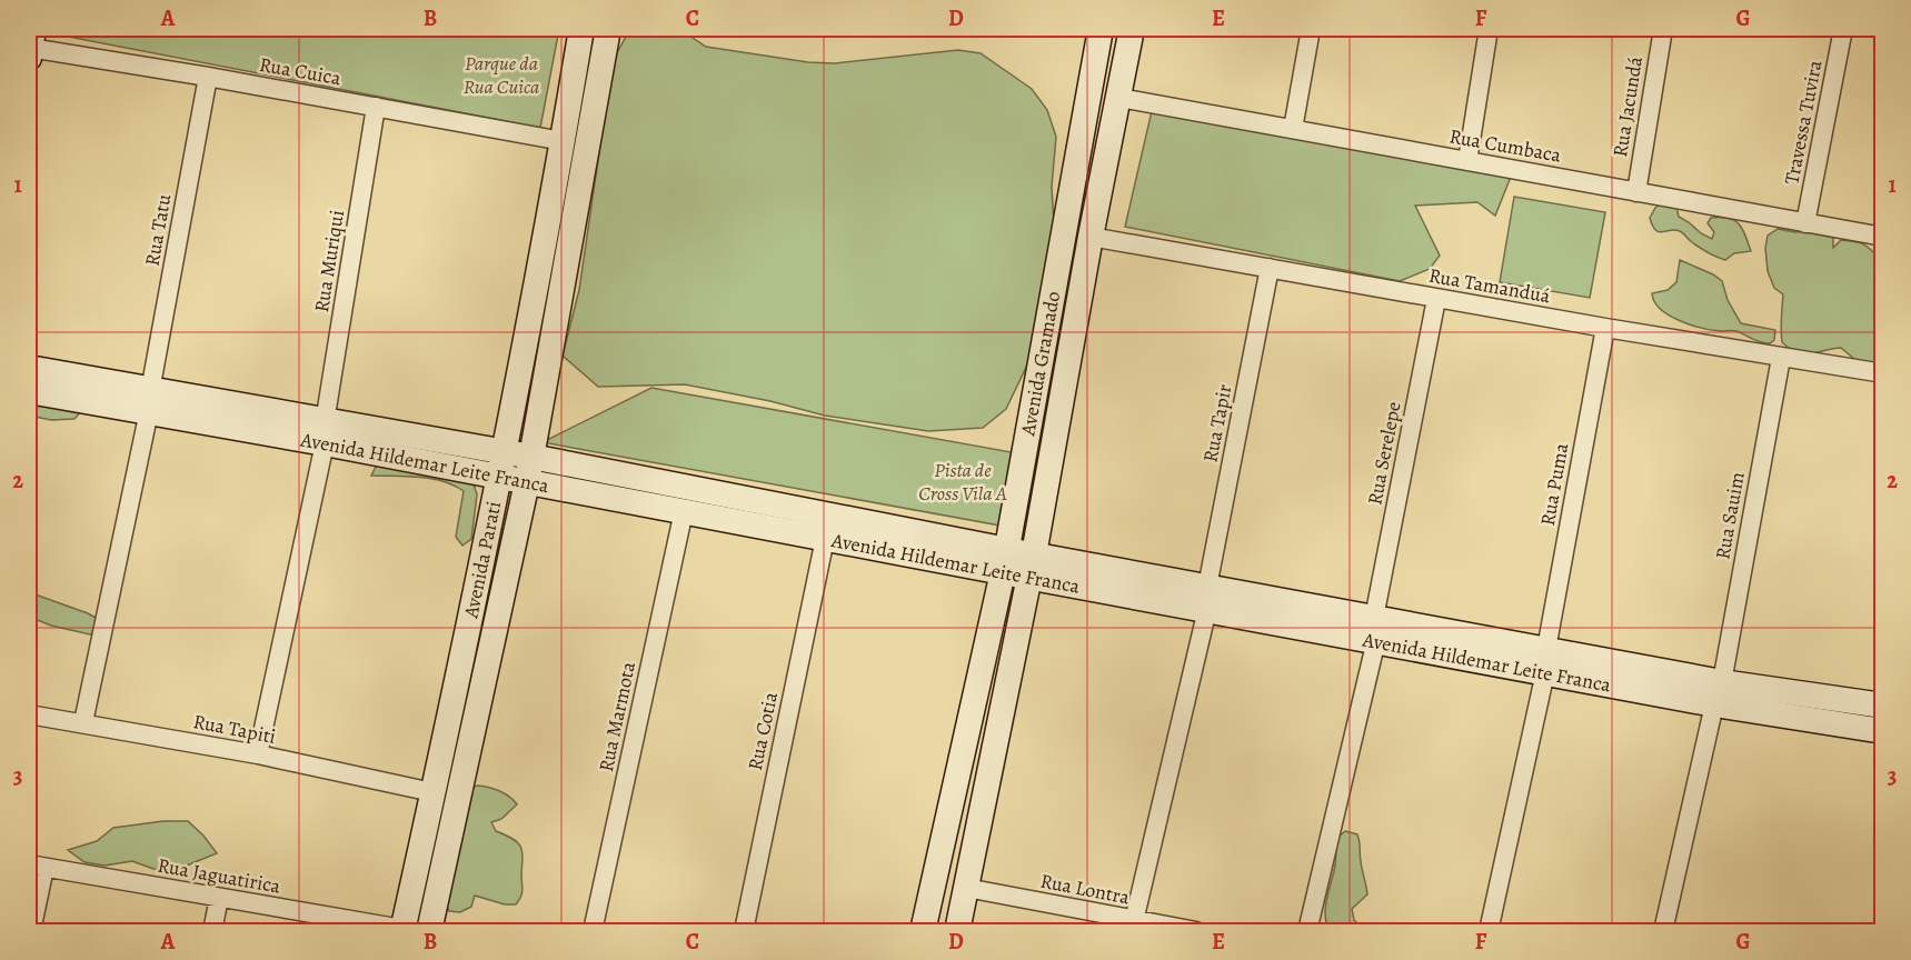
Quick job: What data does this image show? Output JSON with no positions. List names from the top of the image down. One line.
{"streets":{"street":["Rua Cuica","Rua Jacundá","Travessa Tuvira","Rua Cumbaca","Rua Tatu","Rua Muriqui","Rua Tamanduá","Avenida Gramado","Rua Tapir","Rua Serelepe","Avenida Hildemar Leite Franca","Rua Puma","Rua Sauim","Avenida Parati","Rua Marmota","Rua Tapiti","Rua Cotia","Rua Jaguatirica","Rua Lontra"]},"crossings":[["Rua Cuica","Rua Tatu"],["Rua Cuica","Rua Muriqui"],["Rua Cuica","Avenida Parati"],["Rua Jacundá","Rua Cumbaca"],["Travessa Tuvira","Rua Cumbaca"],["Rua Cumbaca","Avenida Gramado"],["Rua Tatu","Avenida Hildemar Leite Franca"],["Rua Tatu","Rua Tapiti"],["Rua Muriqui","Avenida Hildemar Leite Franca"],["Rua Muriqui","Rua Tapiti"],["Rua Tamanduá","Avenida Gramado"],["Rua Tamanduá","Rua Tapir"],["Rua Tamanduá","Rua Serelepe"],["Rua Tamanduá","Rua Puma"],["Rua Tamanduá","Rua Sauim"],["Avenida Gramado","Avenida Hildemar Leite Franca"],["Avenida Gramado","Rua Lontra"],["Rua Tapir","Avenida Hildemar Leite Franca"],["Rua Tapir","Rua Lontra"],["Rua Serelepe","Avenida Hildemar Leite Franca"],["Avenida Hildemar Leite Franca","Rua Puma"],["Avenida Hildemar Leite Franca","Rua Sauim"],["Avenida Hildemar Leite Franca","Avenida Parati"],["Avenida Hildemar Leite Franca","Rua Marmota"],["Avenida Hildemar Leite Franca","Rua Cotia"],["Avenida Parati","Rua Tapiti"],["Avenida Parati","Rua Jaguatirica"]],"parks":["Parque da Rua Cuica","Pista de Cross Vila A"],"grid":{"columns":["A","B","C","D","E","F","G"],"rows":["1","2","3"]}}
